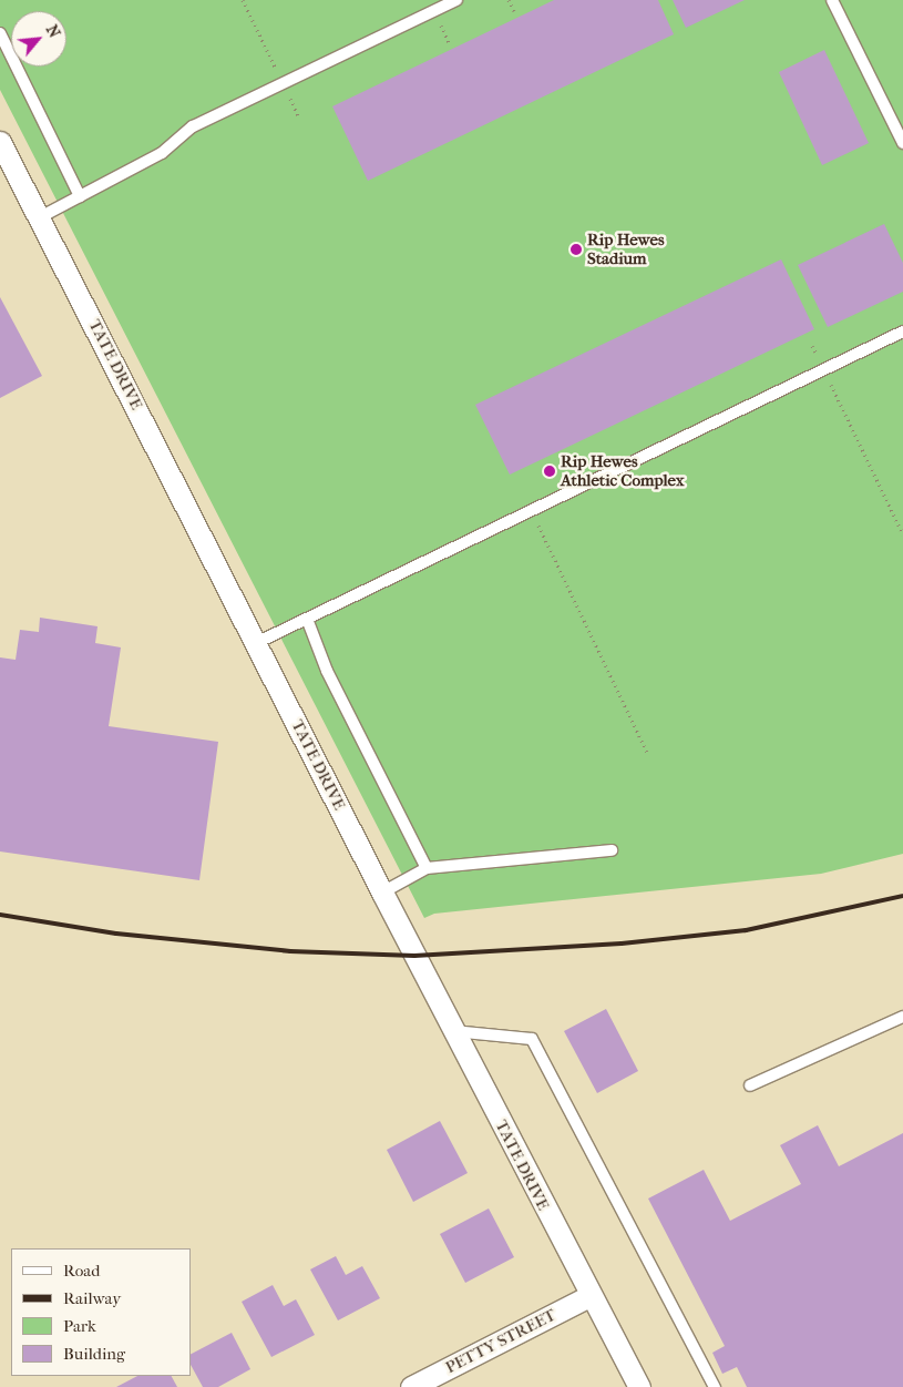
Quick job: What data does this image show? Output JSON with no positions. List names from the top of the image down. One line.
{"streets":{"street":["TATE DRIVE","PETTY STREET"]},"crossings":[["TATE DRIVE","PETTY STREET"]],"places":["Rip Hewes Stadium","Rip Hewes Athletic Complex"],"legend":["Road","Railway","Park","Building"],"north":"top right"}
